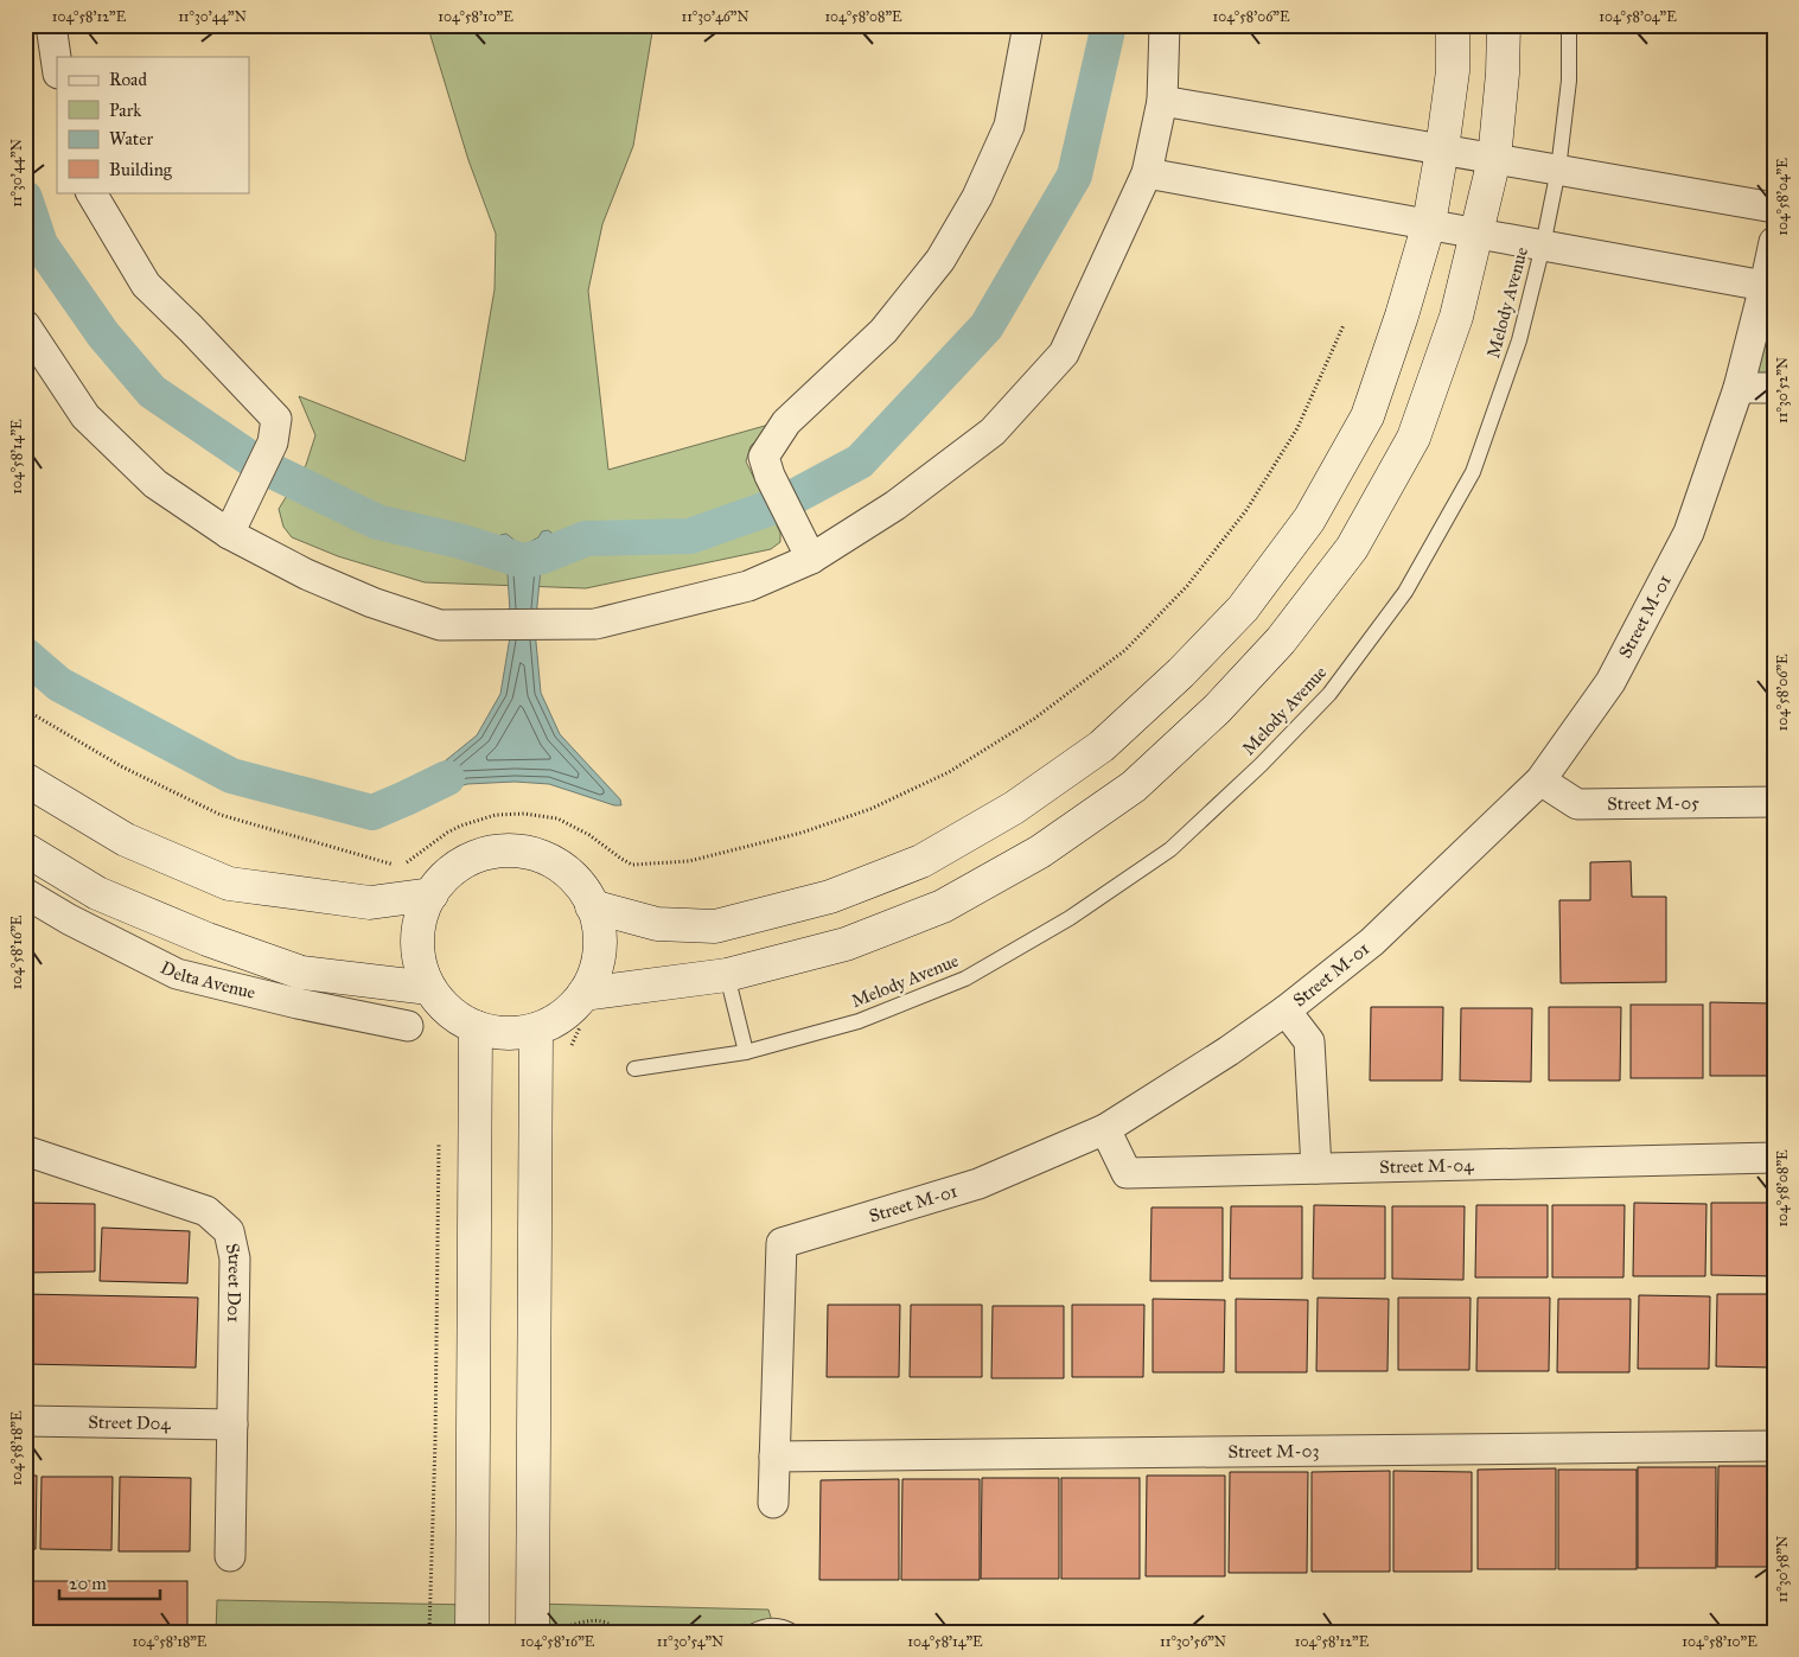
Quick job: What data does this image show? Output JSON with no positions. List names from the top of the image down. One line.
{"streets":{"street":["Street M-01","Street M-05","Delta Avenue","Street M-04","Street D01","Street D04","Street M-03"],"lane":["Melody Avenue"]},"crossings":[["Street M-01","Street M-05"],["Street M-01","Street M-04"],["Street M-01","Street M-03"],["Street D01","Street D04"]],"legend":["Road","Park","Water","Building"],"scale_bar":"20 m","coordinates":["104°58'12\"E","11°30'44\"N","104°58'10\"E","11°30'46\"N","104°58'08\"E","104°58'06\"E","104°58'04\"E","11°30'52\"N","104°58'14\"E","104°58'16\"E","104°58'18\"E","11°30'58\"N","11°30'54\"N","11°30'56\"N"]}
